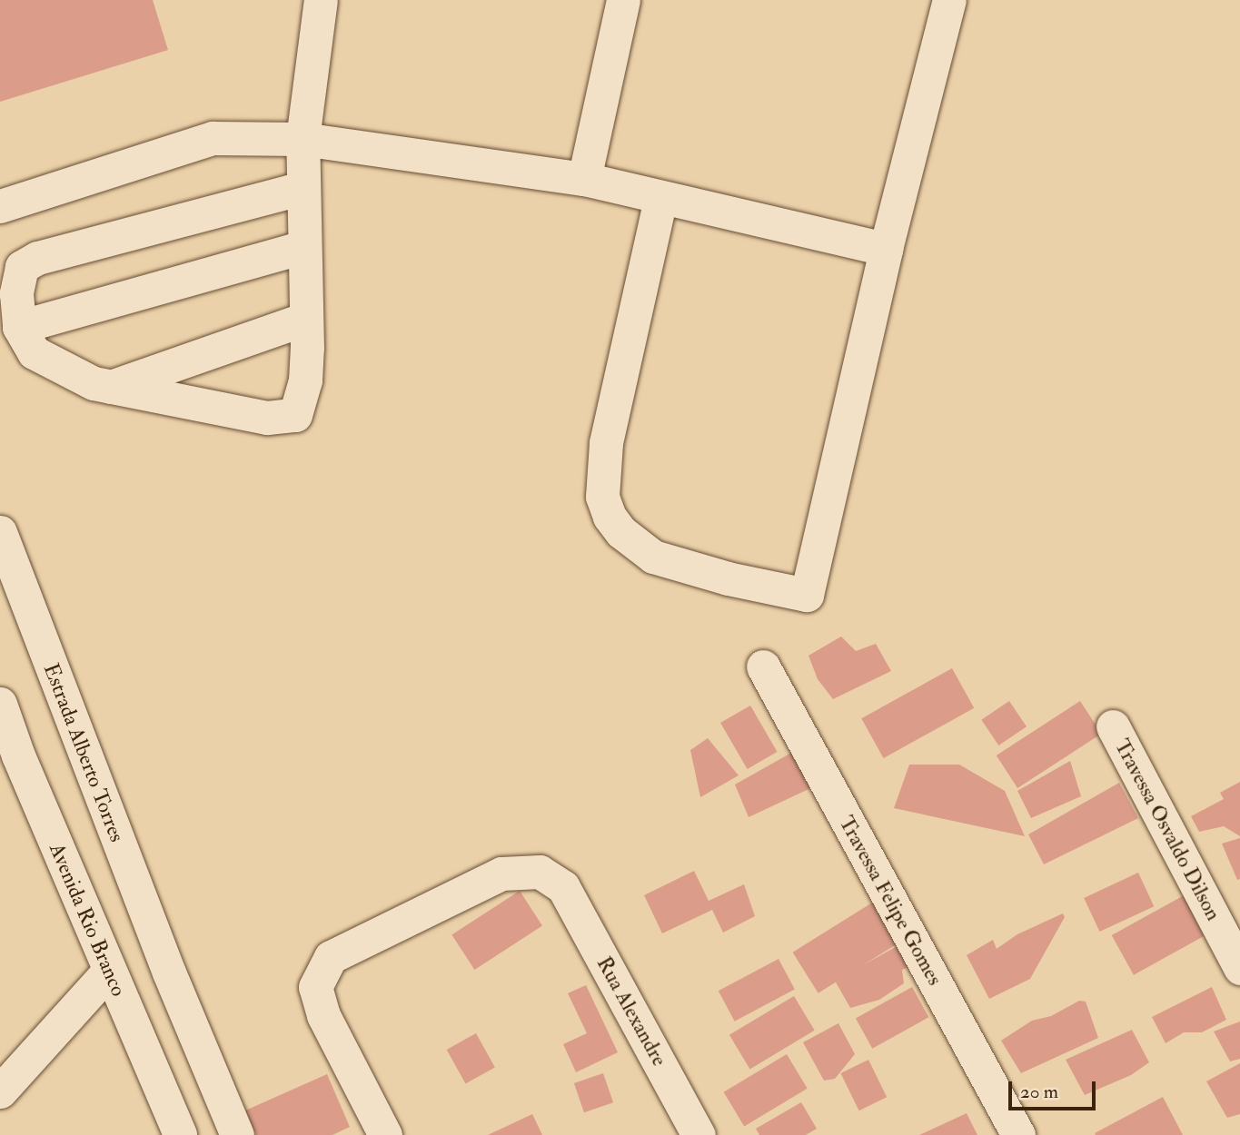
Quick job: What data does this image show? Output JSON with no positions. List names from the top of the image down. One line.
{"streets":{"street":["Estrada Alberto Torres","Travessa Osvaldo Dilson","Travessa Felipe Gomes","Avenida Rio Branco","Rua Alexandre"]},"scale_bar":"20 m"}
